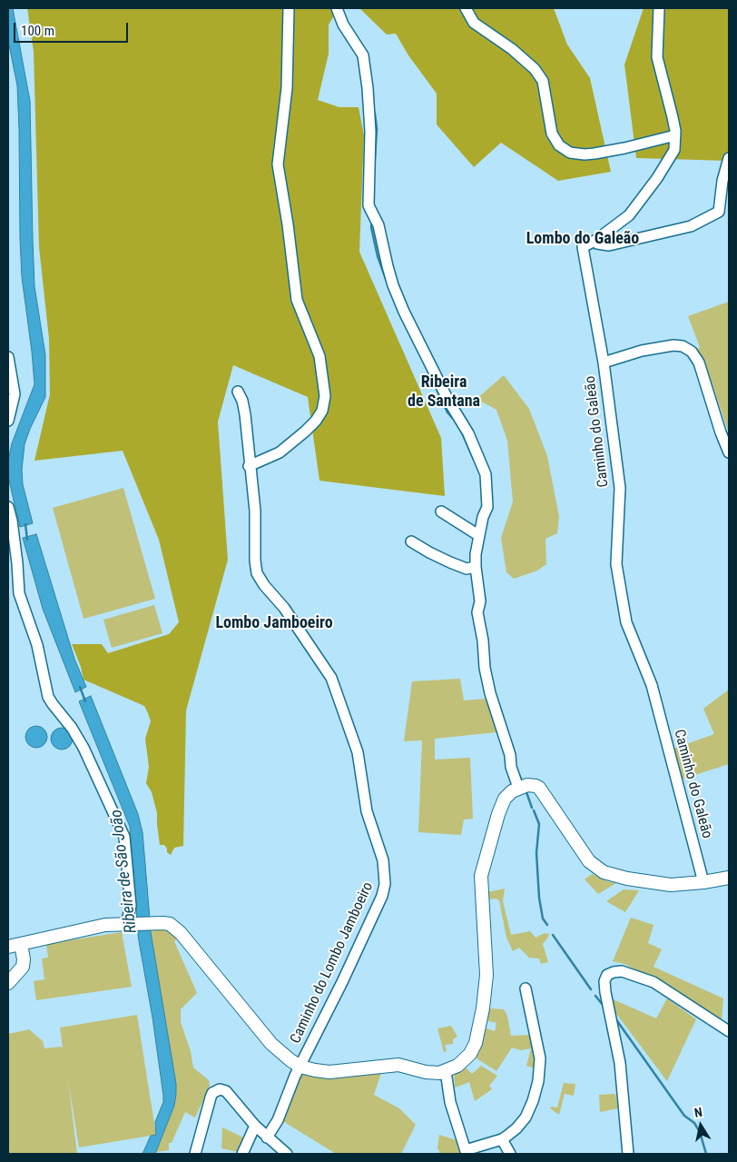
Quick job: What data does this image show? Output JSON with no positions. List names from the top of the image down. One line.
{"streets":{"street":["Caminho do Galeão","Caminho do Lombo Jamboeiro"]},"districts":["Lombo do Galeão","Ribeira de Santana","Lombo Jamboeiro"],"water":["Ribeira de São João"],"scale_bar":"100 m","north":"top"}
